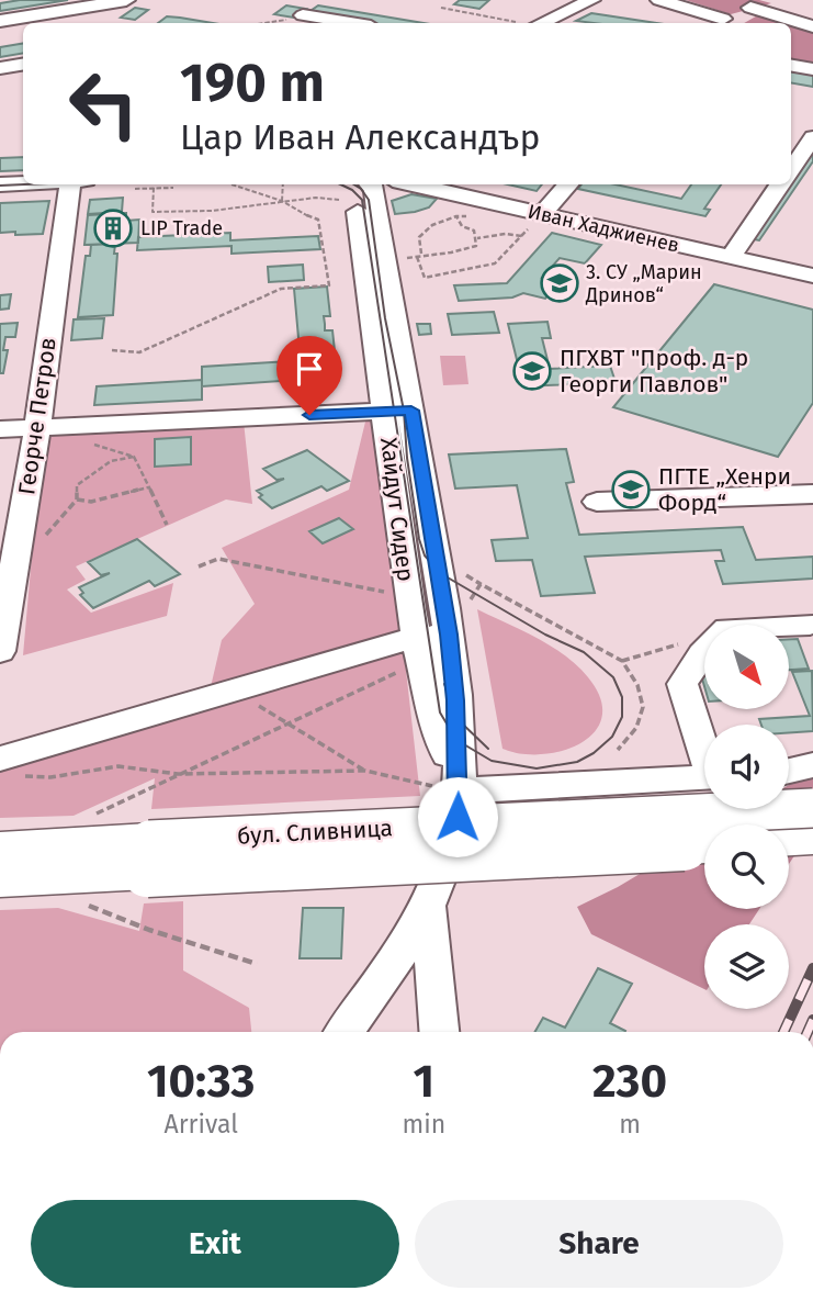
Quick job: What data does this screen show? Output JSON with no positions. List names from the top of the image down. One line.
{"streets":{"main road":["бул. Сливница"],"street":["Иван Хаджиенев","Георче Петров","Хайдут Сидер"]},"places":{"building":["LIP Trade"],"school or university":["3. СУ „Марин Дринов“","ПГХВТ \"Проф. д-р Георги Павлов\"","ПГТЕ „Хенри Форд“"]},"north":"bottom right","page":{"turn":["190 m","Цар Иван Александър"],"eta":["10:33","Arrival","1","min","230","m"],"buttons":["Exit","Share"]}}
